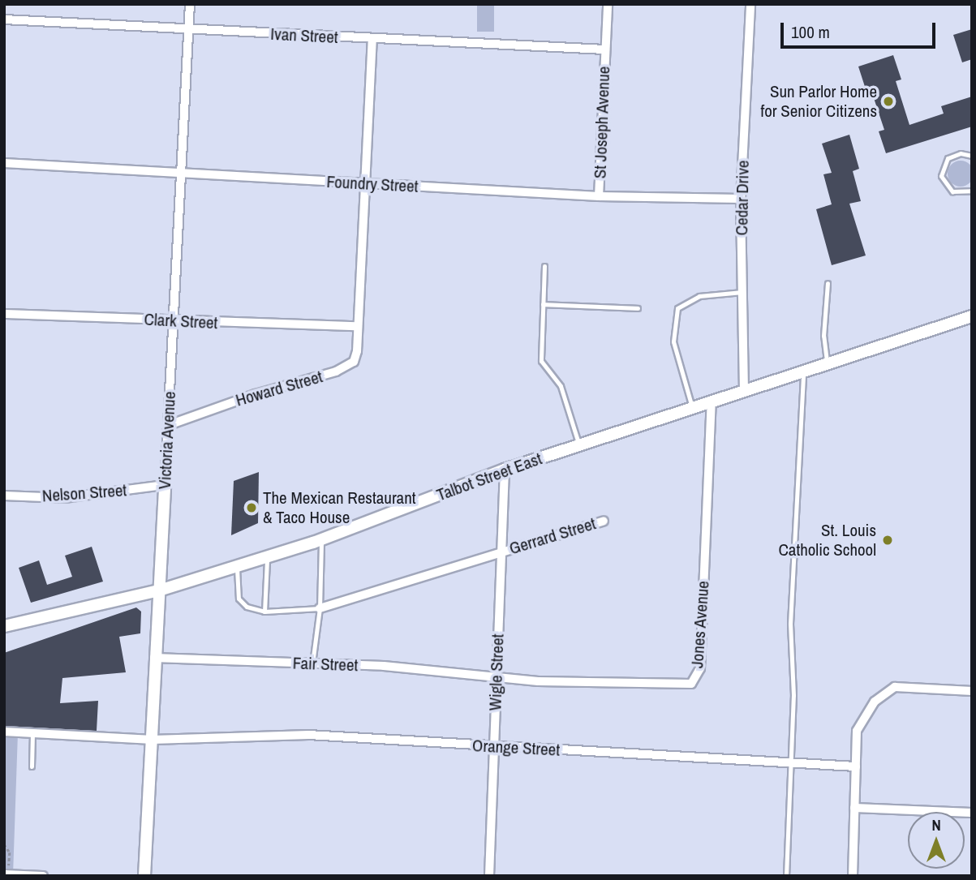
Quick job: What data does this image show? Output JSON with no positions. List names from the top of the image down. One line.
{"streets":{"main road":["Victoria Avenue","Talbot Street East"],"street":["Ivan Street","St Joseph Avenue","Foundry Street","Cedar Drive","Clark Street","Howard Street","Nelson Street","Gerrard Street","Jones Avenue","Fair Street","Wigle Street","Orange Street"]},"crossings":[["Ivan Street","St Joseph Avenue"],["Ivan Street","Howard Street"],["Ivan Street","Victoria Avenue"],["St Joseph Avenue","Foundry Street"],["Foundry Street","Cedar Drive"],["Foundry Street","Howard Street"],["Foundry Street","Victoria Avenue"],["Cedar Drive","Talbot Street East"],["Clark Street","Howard Street"],["Clark Street","Victoria Avenue"],["Howard Street","Victoria Avenue"],["Victoria Avenue","Talbot Street East"],["Victoria Avenue","Nelson Street"],["Victoria Avenue","Fair Street"],["Victoria Avenue","Orange Street"],["Talbot Street East","Jones Avenue"],["Talbot Street East","Wigle Street"],["Gerrard Street","Wigle Street"],["Jones Avenue","Fair Street"],["Jones Avenue","Wigle Street"],["Fair Street","Wigle Street"],["Wigle Street","Orange Street"]],"places":["Sun Parlor Home for Senior Citizens","The Mexican Restaurant & Taco House","St. Louis Catholic School"],"scale_bar":"100 m","north":"top"}
